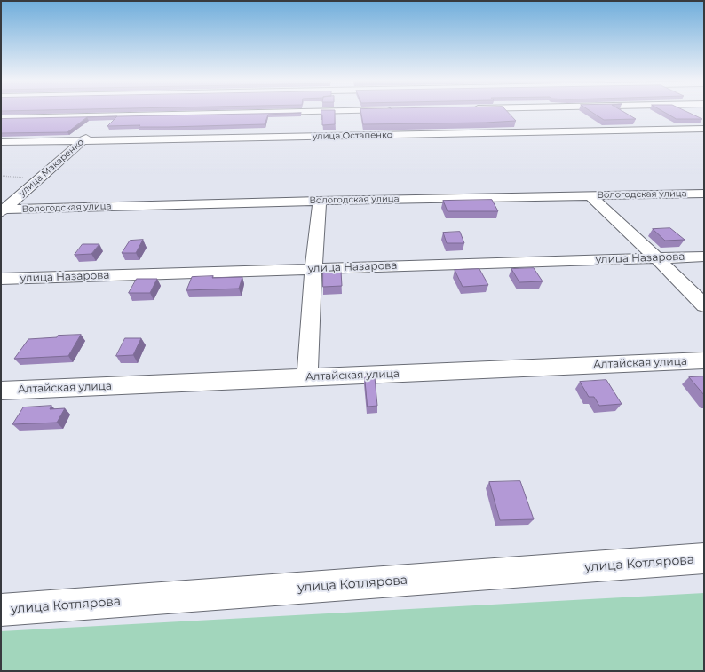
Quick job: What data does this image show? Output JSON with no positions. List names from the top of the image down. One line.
{"streets":{"street":["улица Остапенко","улица Макаренко","Вологодская улица","улица Назарова","Алтайская улица","улица Котлярова"]},"crossings":[["улица Остапенко","улица Макаренко"],["улица Макаренко","Вологодская улица"]]}
